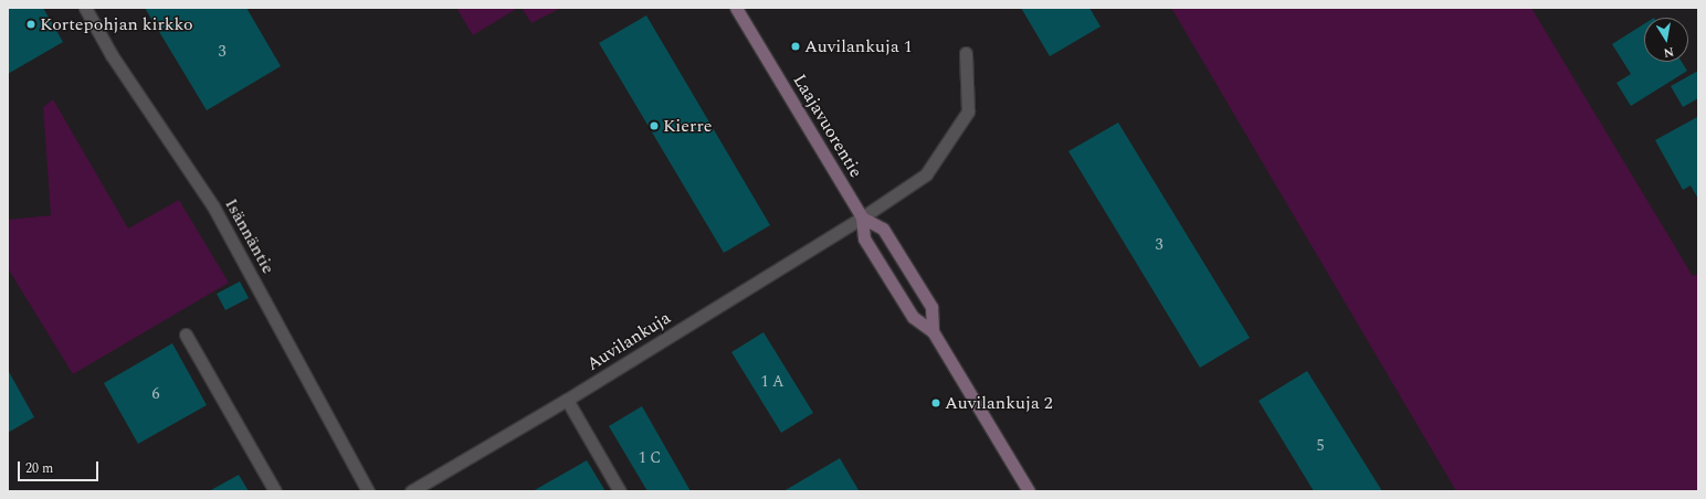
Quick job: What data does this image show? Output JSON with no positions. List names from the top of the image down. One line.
{"streets":{"main road":["Laajavuorentie"],"street":["Isännäntie","Auvilankuja"]},"crossings":[["Laajavuorentie","Auvilankuja"]],"places":["Kortepohjan kirkko","Auvilankuja 1","Kierre","Auvilankuja 2"],"house_numbers":["3","3","1 A","6","5","1 C"],"scale_bar":"20 m","north":"bottom"}
